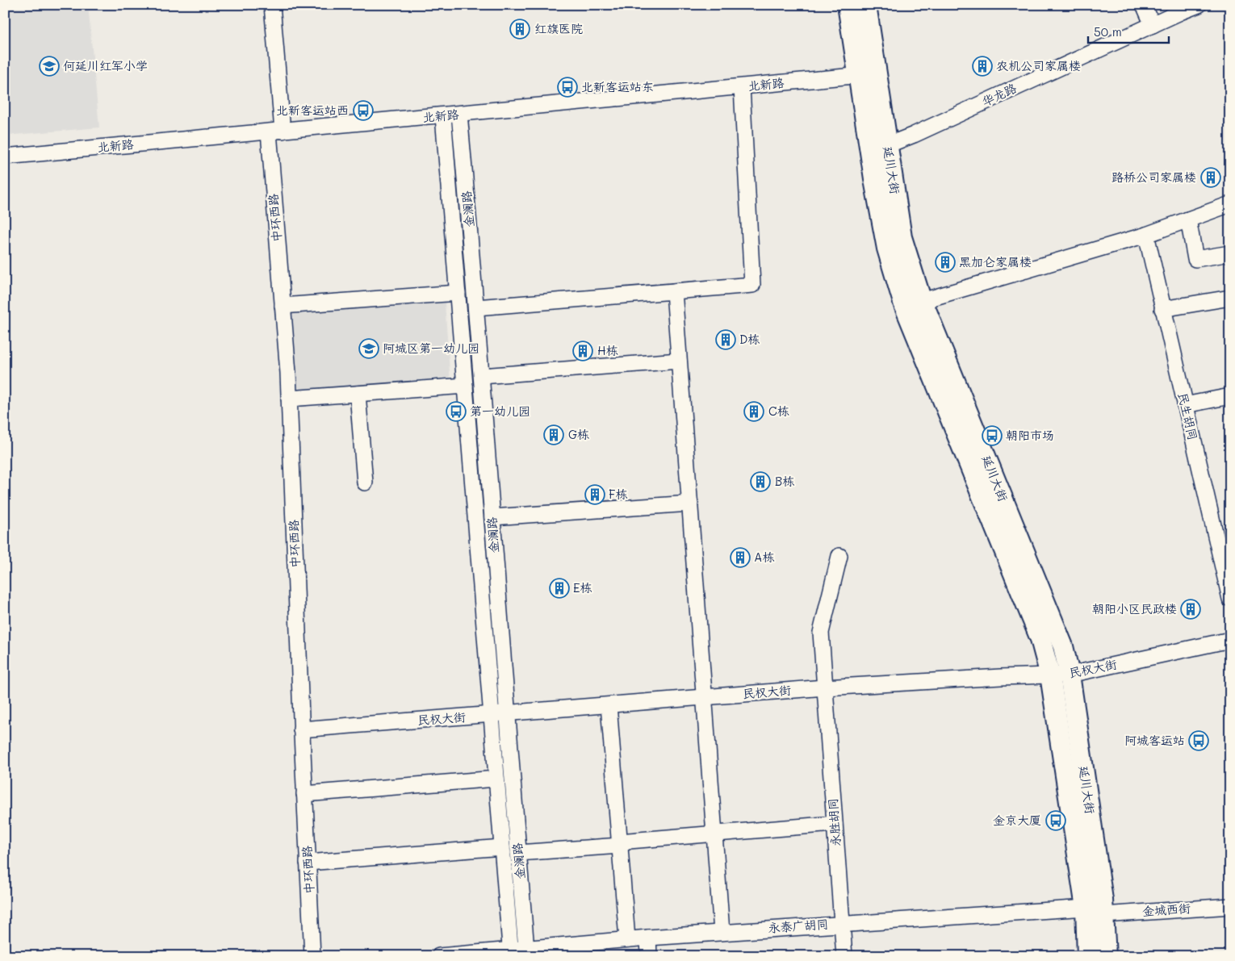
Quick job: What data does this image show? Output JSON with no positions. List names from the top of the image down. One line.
{"streets":{"main road":["延川大街"],"street":["北新路","华龙路","金澜路","中环西路","民生胡同","民权大街","永胜胡同","金城西街","永泰广胡同"]},"crossings":[["北新路","延川大街"],["北新路","金澜路"],["北新路","中环西路"],["华龙路","延川大街"],["延川大街","民权大街"],["延川大街","金城西街"],["延川大街","永泰广胡同"],["金澜路","民权大街"],["金澜路","永泰广胡同"],["中环西路","民权大街"],["民权大街","永胜胡同"],["永胜胡同","永泰广胡同"]],"places":{"building":["红旗医院","农机公司家属楼","路桥公司家属楼","黑加仑家属楼","D栋","H栋","C栋","G栋","B栋","F栋","A栋","E栋","朝阳小区民政楼"],"school or university":["何延川红军小学","阿城区第一幼儿园"],"bus stop":["北新客运站东","北新客运站西","第一幼儿园","朝阳市场","阿城客运站","金京大厦"]},"scale_bar":"50 m"}
